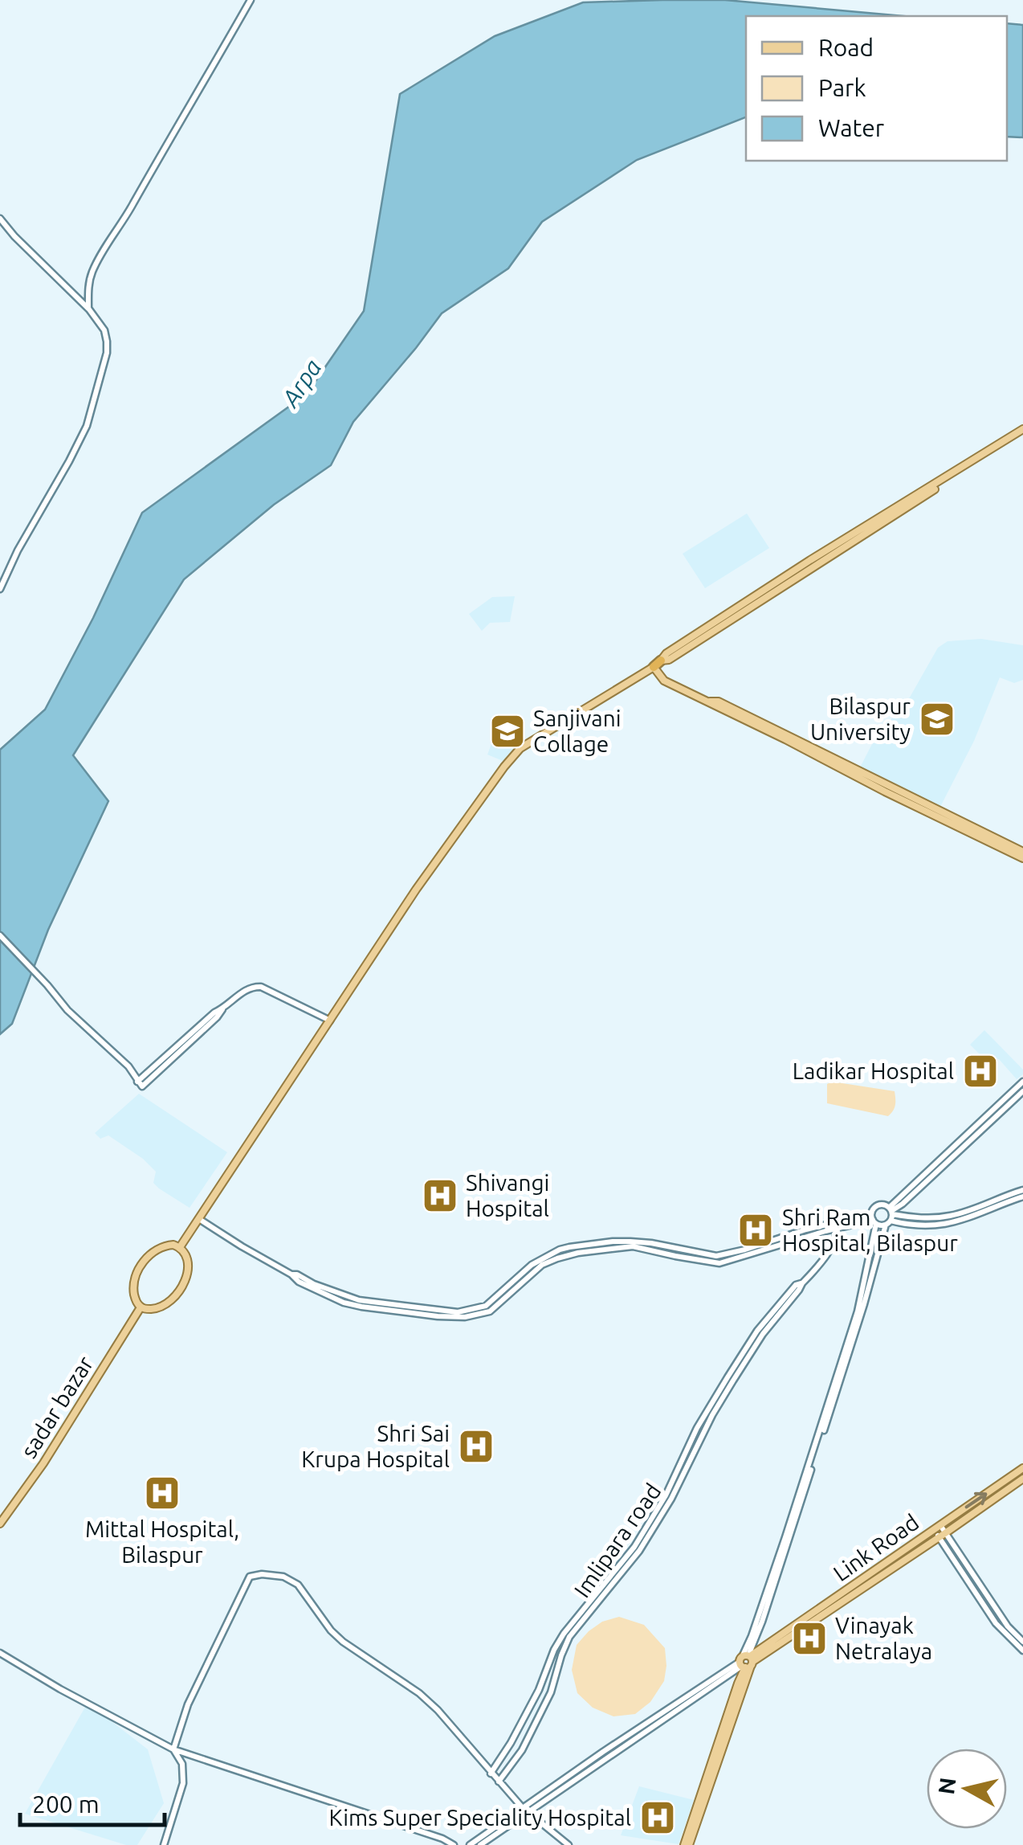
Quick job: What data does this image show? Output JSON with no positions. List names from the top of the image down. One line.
{"streets":{"main road":["sadar bazar","Link Road"],"street":["Imlipara road"]},"water":["Arpa"],"places":{"school or university":["Bilaspur University","Sanjivani Collage"],"hospital":["Ladikar Hospital","Shivangi Hospital","Shri Ram Hospital, Bilaspur","Shri Sai Krupa Hospital","Mittal Hospital, Bilaspur","Vinayak Netralaya","Kims Super Speciality Hospital"]},"legend":["Road","Park","Water"],"scale_bar":"200 m","north":"left"}
